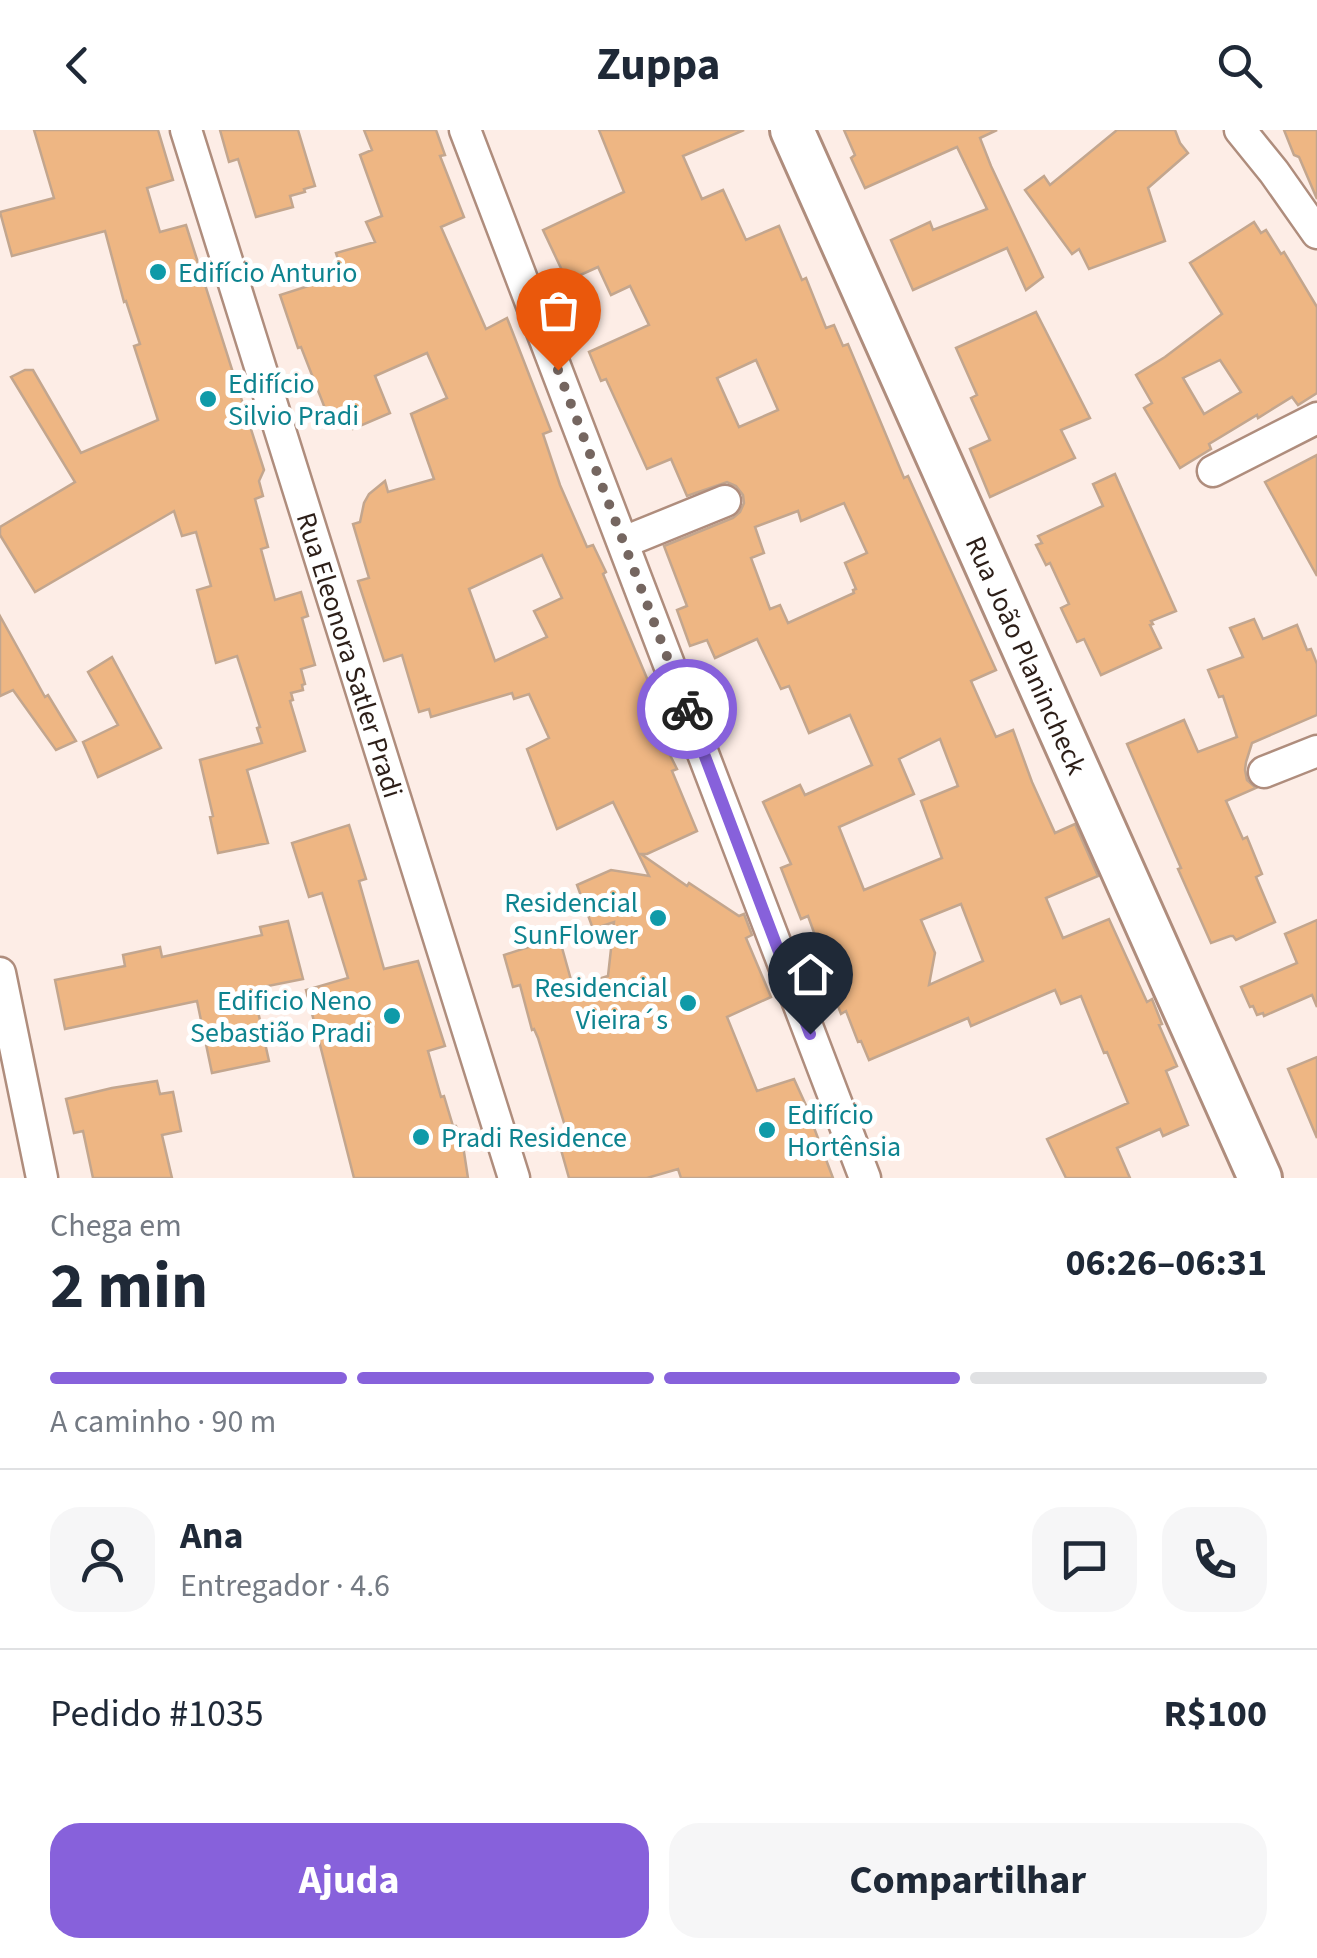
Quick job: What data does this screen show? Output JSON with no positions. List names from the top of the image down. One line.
{"streets":{"main road":["Rua João Planincheck"],"street":["Rua Eleonora Satler Pradi"]},"places":["Edifício Anturio","Edifício Silvio Pradi","Residencial SunFlower","Residencial Vieira´s","Edificio Neno Sebastião Pradi","Edifício Hortênsia","Pradi Residence"],"page":{"header":"Zuppa","heading":["2 min","Chega em","06:26–06:31"],"panel":["Ana","Entregador · 4.6","Pedido #1035","R$100"],"bar":"A caminho · 90 m","buttons":["Ajuda","Compartilhar"]}}
